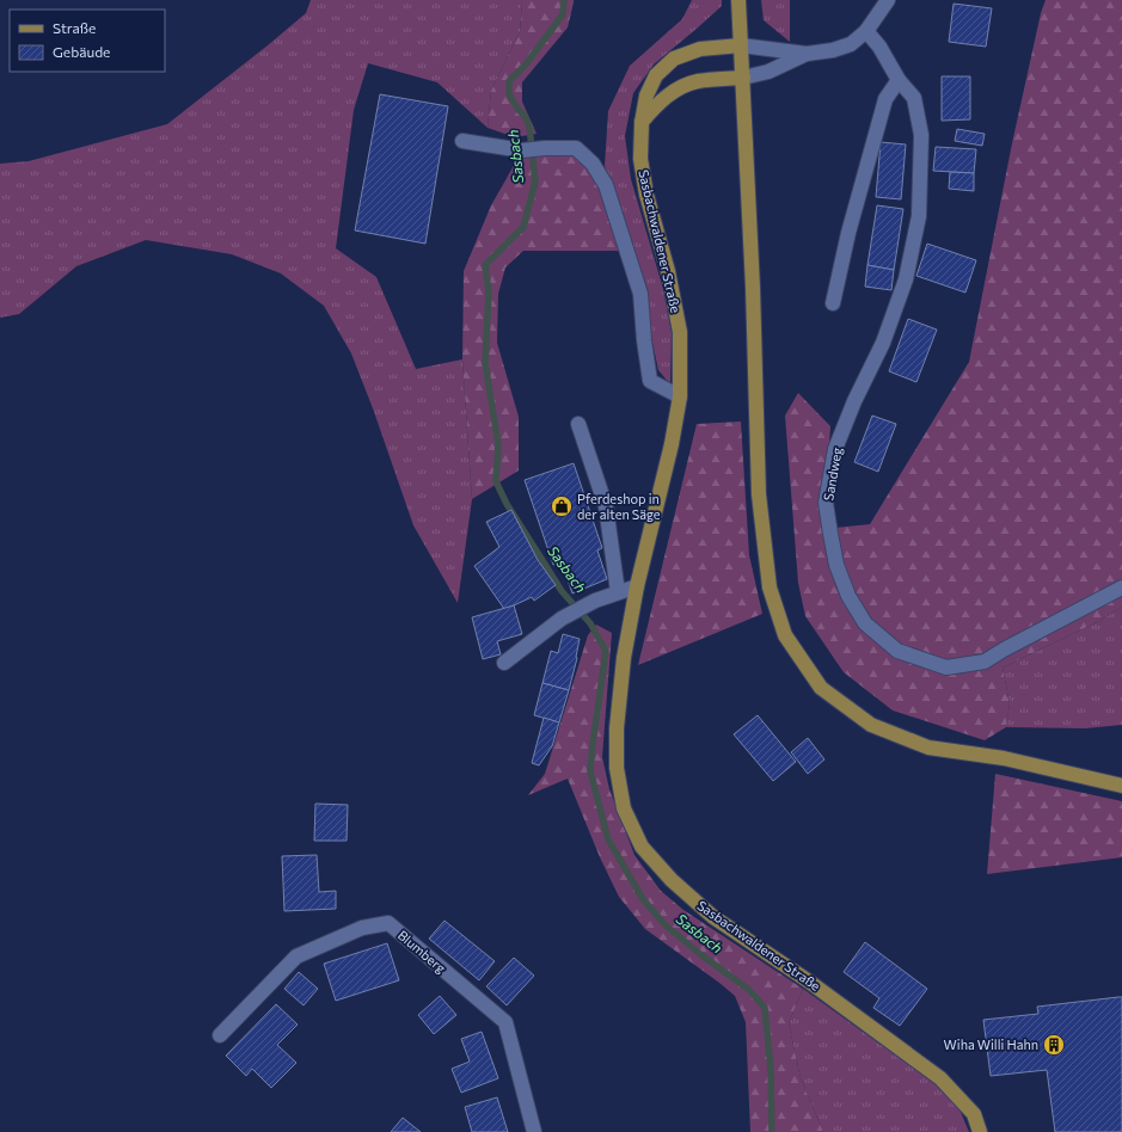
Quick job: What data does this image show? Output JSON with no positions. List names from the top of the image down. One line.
{"streets":{"main road":["Sasbachwaldener Straße"],"street":["Sandweg","Blumberg"]},"water":["Sasbach"],"places":{"shop":["Pferdeshop in der alten Säge"],"building":["Wiha Willi Hahn"]},"legend":["Straße","Gebäude"]}
